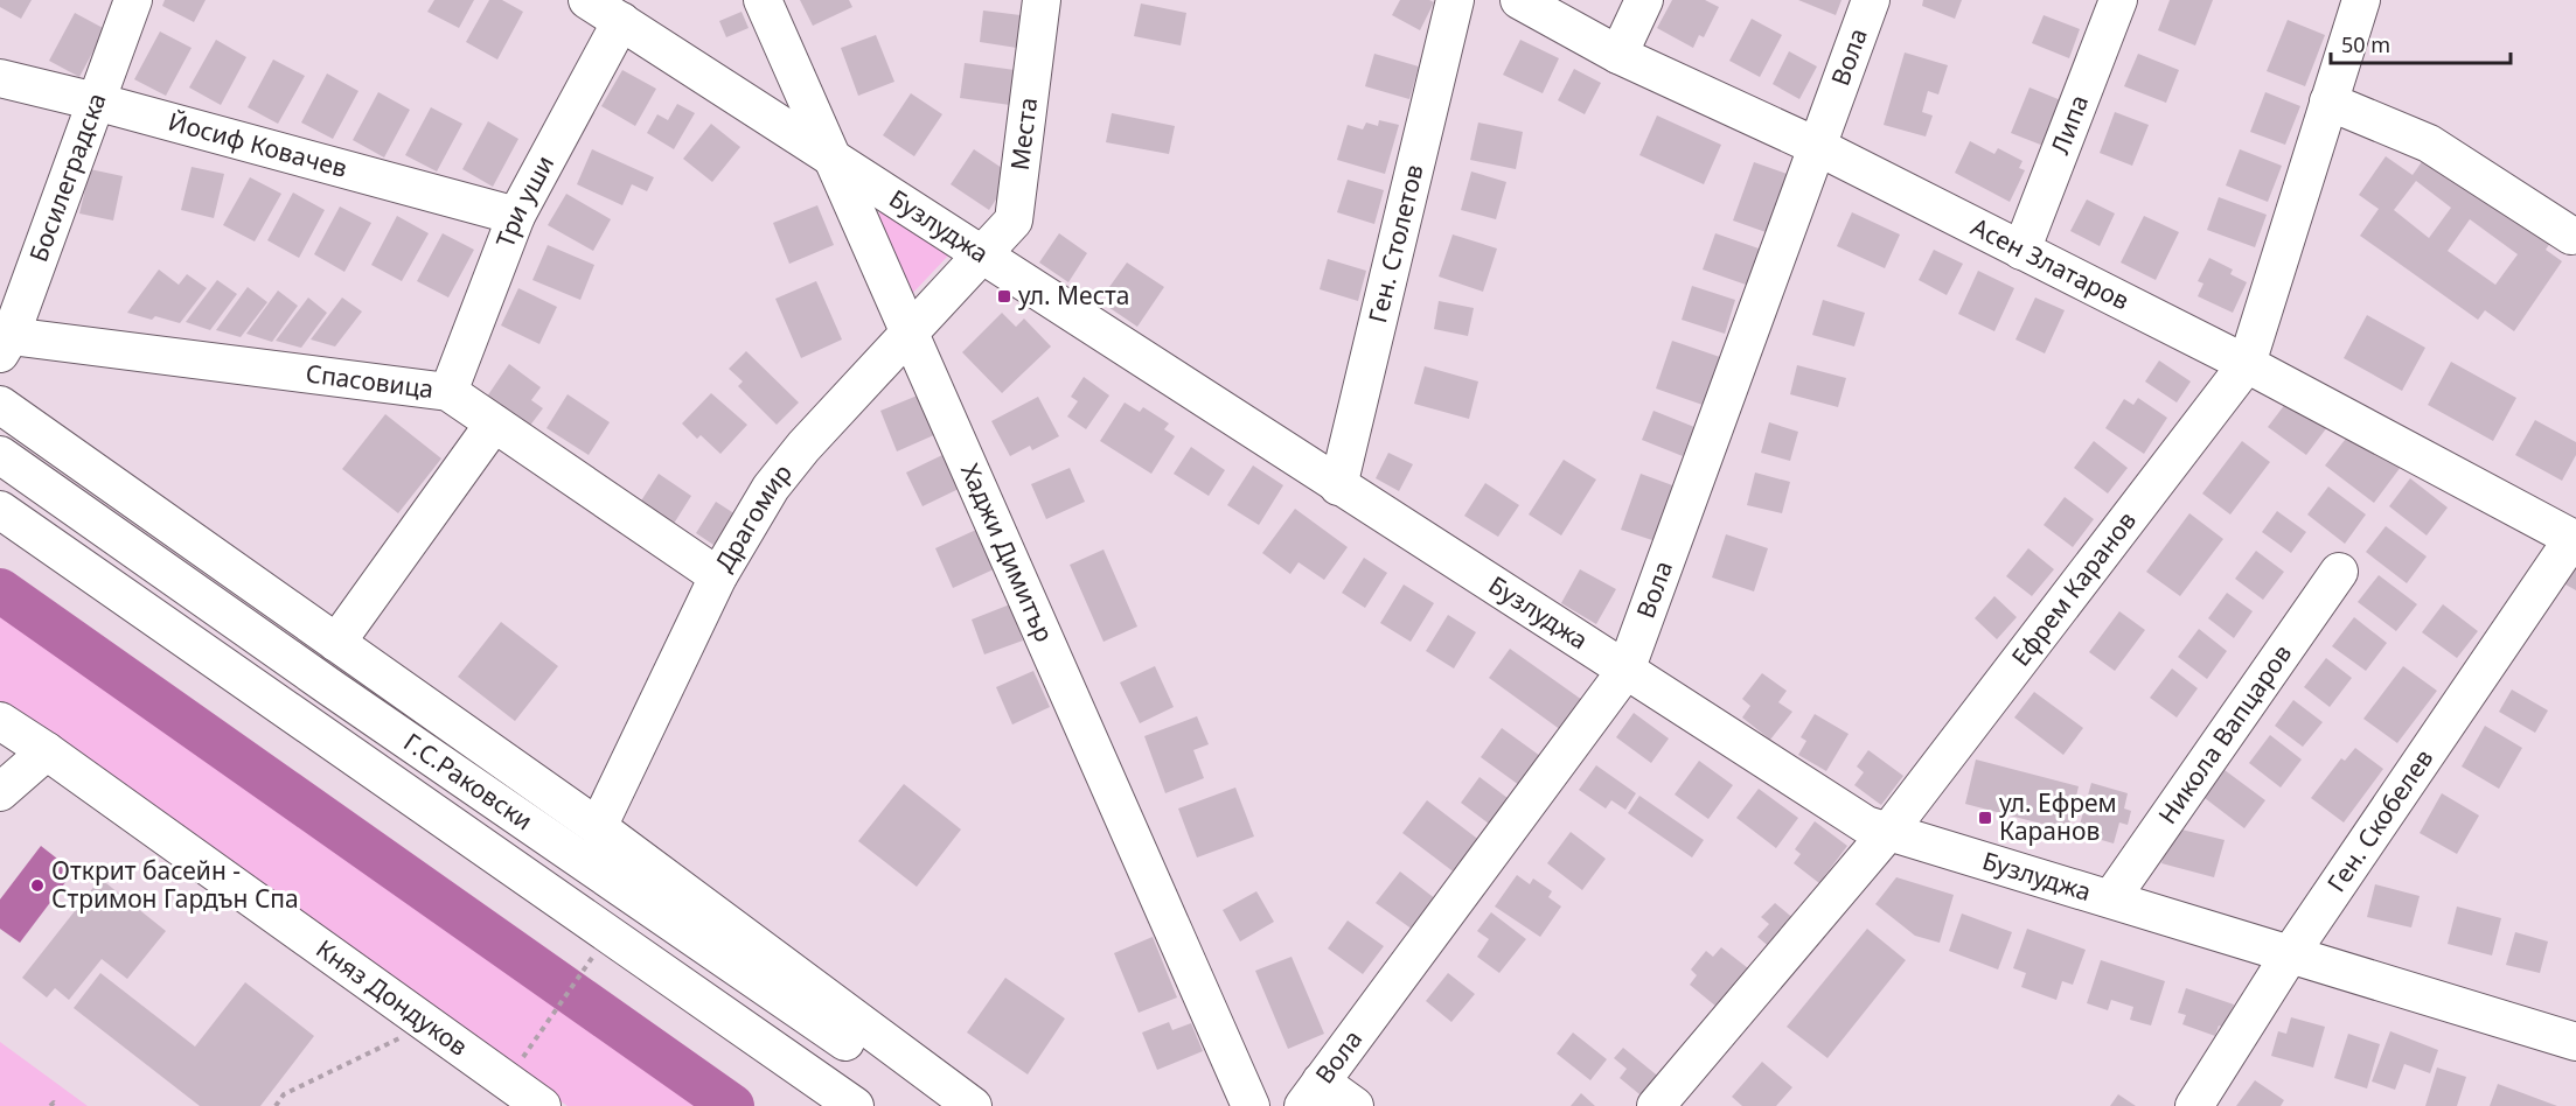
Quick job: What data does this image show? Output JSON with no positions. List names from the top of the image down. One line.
{"streets":{"street":["Вола","Липа","Места","Йосиф Ковачев","Босилеградска","Три уши","Бузлуджа","Ген. Столетов","Асен Златаров","Спасовица","Драгомир","Хаджи Димитър","Ефрем Каранов","Никола Вапцаров","Г.С.Раковски","Ген. Скобелев","Княз Дондуков"]},"crossings":[["Вола","Бузлуджа"],["Вола","Асен Златаров"],["Липа","Асен Златаров"],["Места","Бузлуджа"],["Места","Драгомир"],["Йосиф Ковачев","Босилеградска"],["Йосиф Ковачев","Три уши"],["Босилеградска","Спасовица"],["Три уши","Бузлуджа"],["Три уши","Спасовица"],["Бузлуджа","Ген. Столетов"],["Бузлуджа","Драгомир"],["Бузлуджа","Хаджи Димитър"],["Бузлуджа","Ефрем Каранов"],["Бузлуджа","Никола Вапцаров"],["Бузлуджа","Ген. Скобелев"],["Асен Златаров","Ефрем Каранов"],["Асен Златаров","Ген. Скобелев"],["Спасовица","Драгомир"],["Драгомир","Хаджи Димитър"]],"places":{"transit":["ул. Места","ул. Ефрем Каранов"],"other":["Открит басейн - Стримон Гардън Спа"]},"scale_bar":"50 m"}
